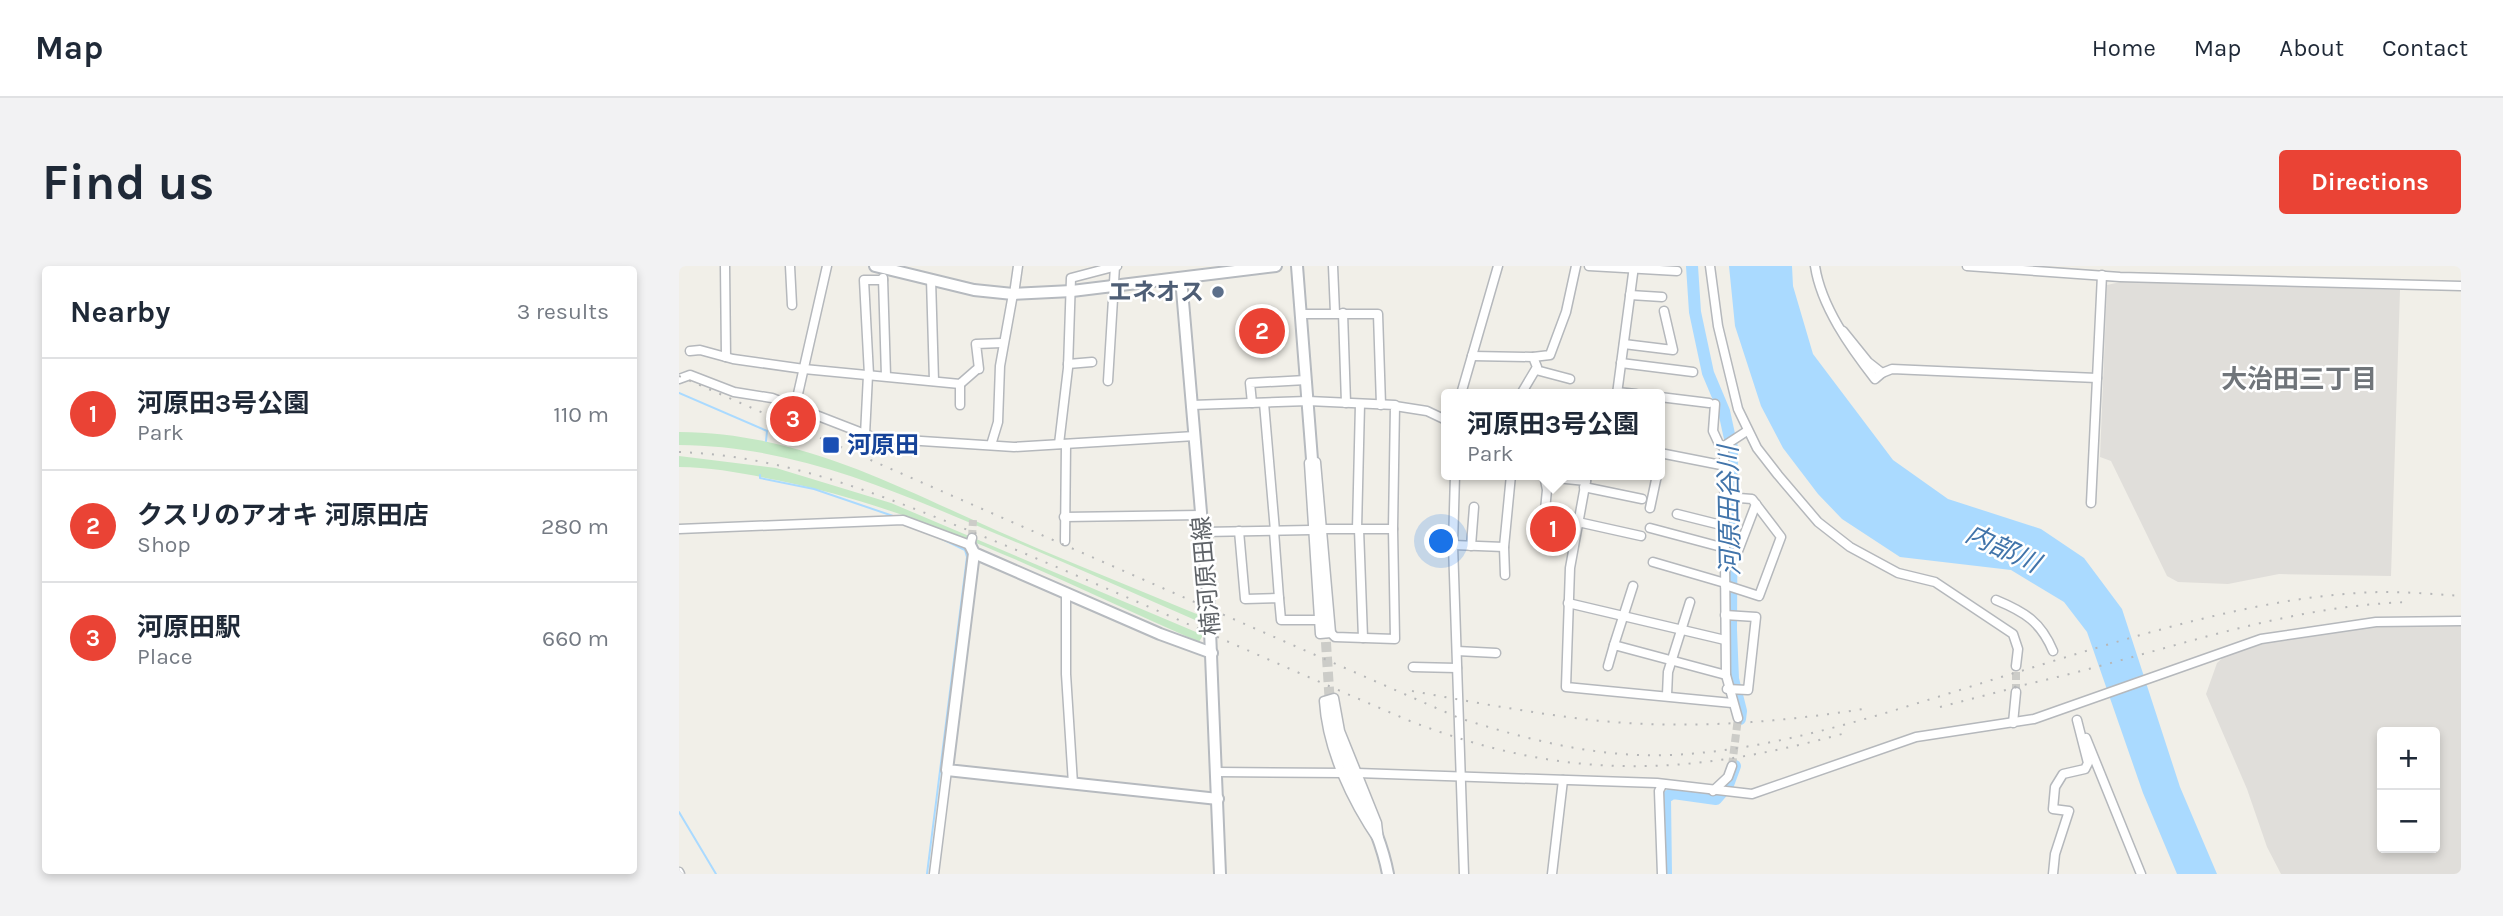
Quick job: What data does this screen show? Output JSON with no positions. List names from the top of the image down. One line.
{"streets":{"street":["楠河原田線"]},"districts":["大治田三丁目"],"water":["河原田谷川","内部川"],"places":{"other":["エネオス"],"transit":["河原田"]},"page":{"header":"Map","nav":["Home","Map","About","Contact"],"buttons":"Directions","title":"Find us","heading":["Nearby","3 results"],"pins":["2","3","1"],"list":[{"mark":"1","name":"河原田3号公園","note":"Park","value":"110 m"},{"mark":"2","name":"クスリのアオキ 河原田店","note":"Shop","value":"280 m"},{"mark":"3","name":"河原田駅","note":"Place","value":"660 m"}],"popup":["河原田3号公園","Park"],"map_buttons":["+","−"]}}
